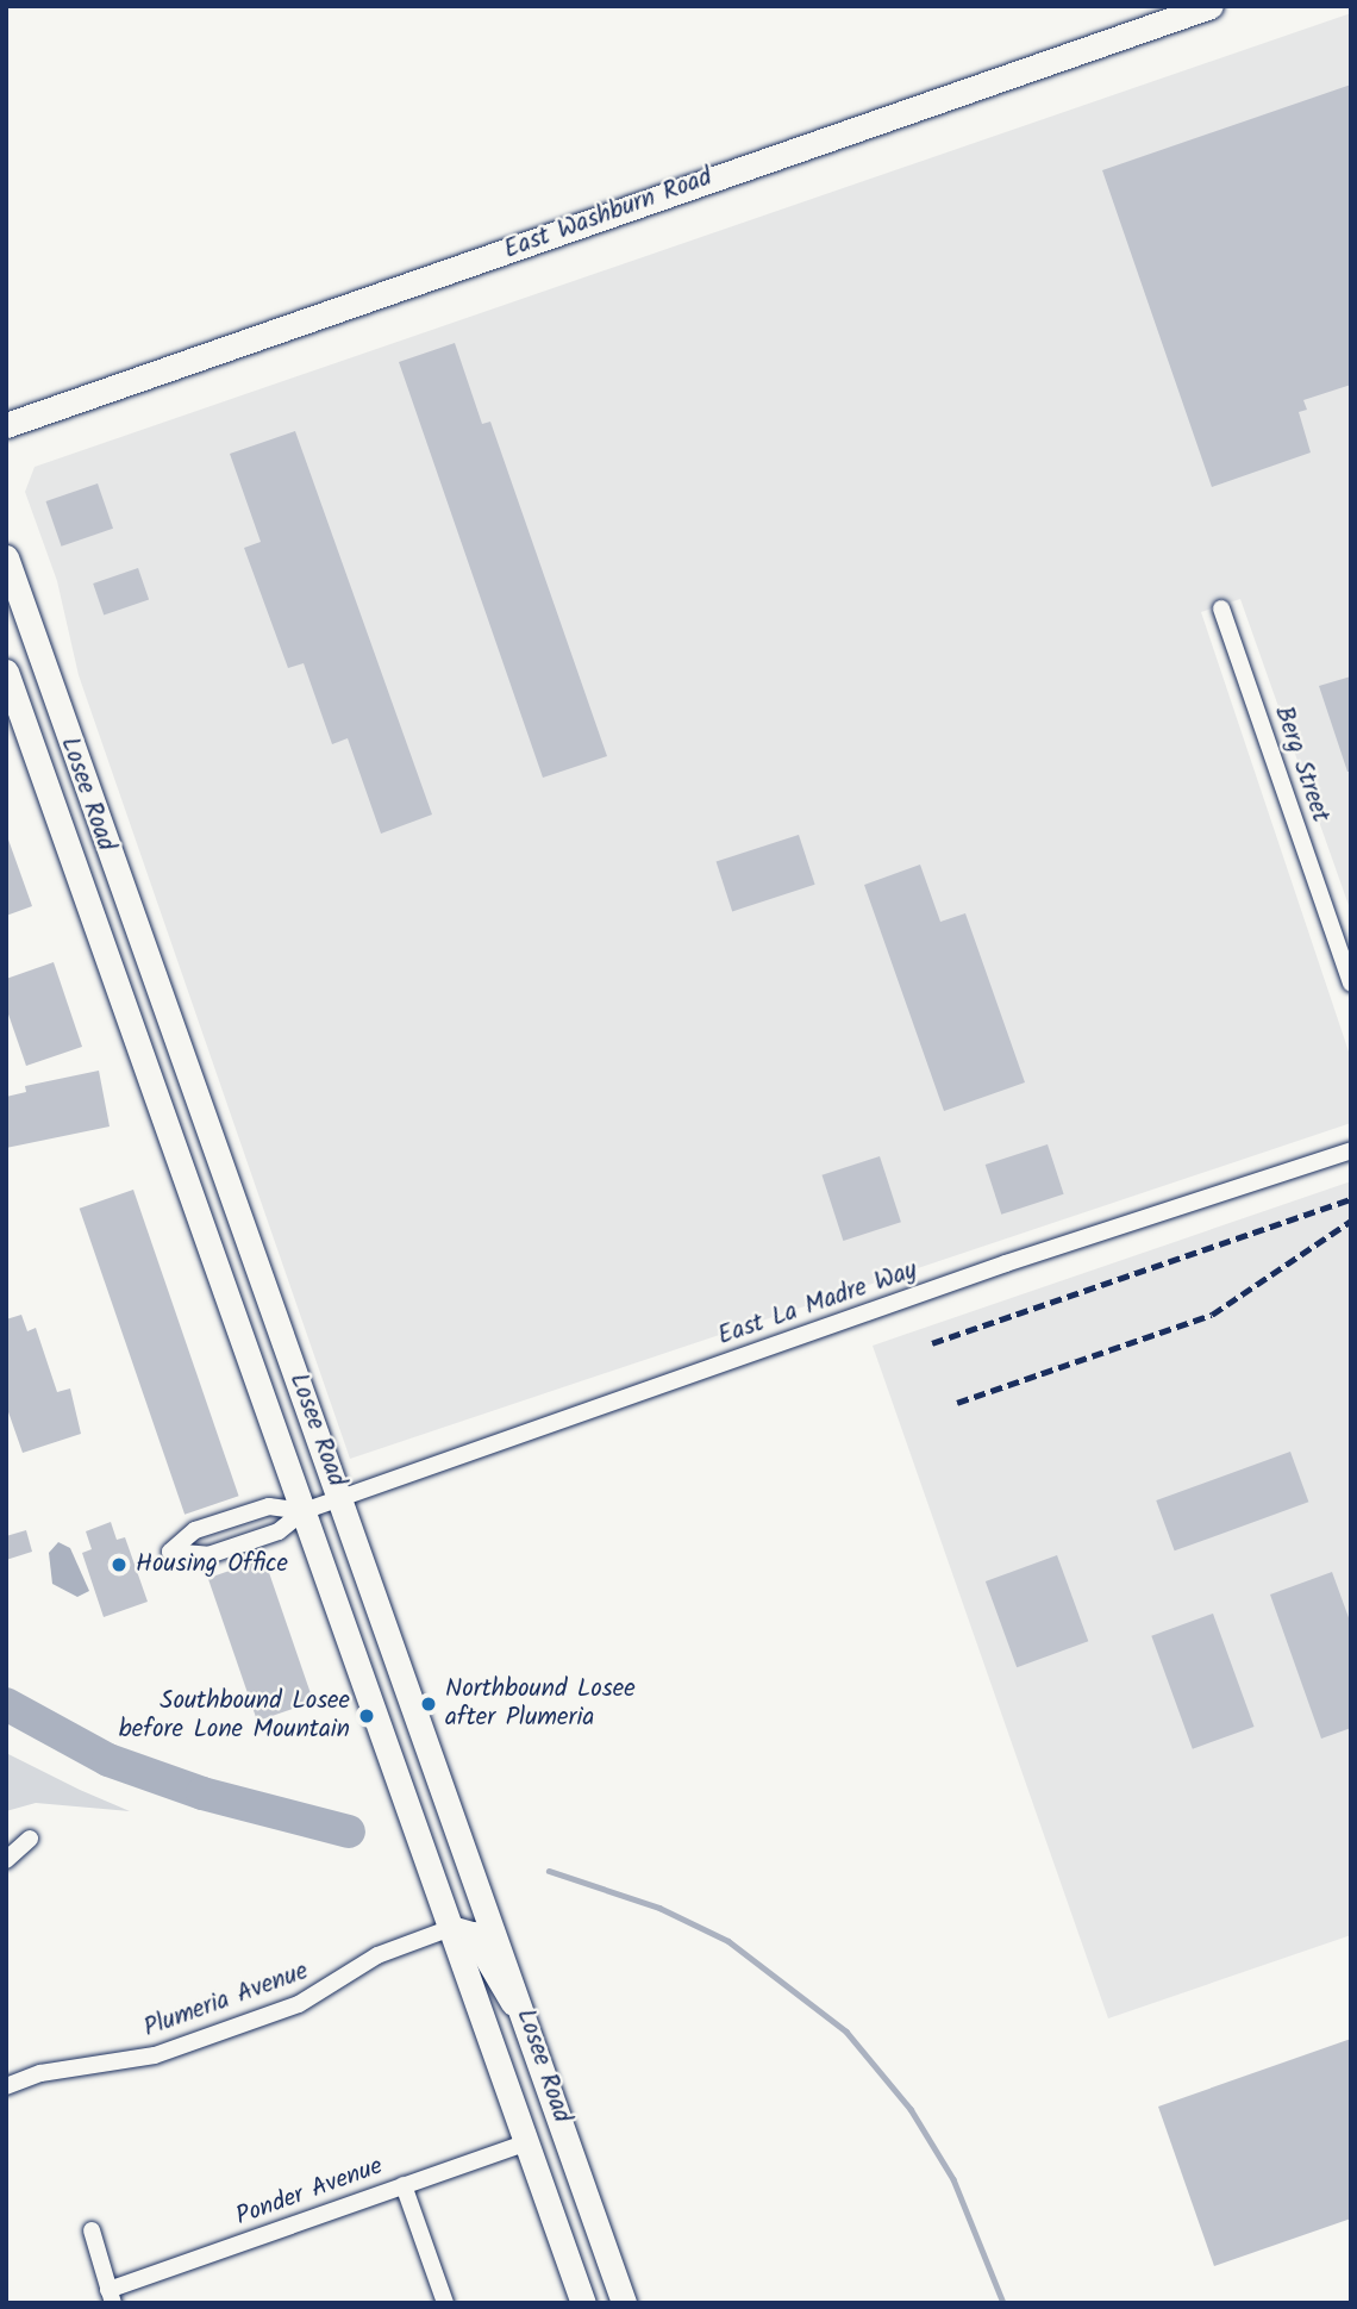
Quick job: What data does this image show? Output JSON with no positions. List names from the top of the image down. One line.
{"streets":{"main road":["East Washburn Road","Losee Road"],"street":["Berg Street","East La Madre Way","Plumeria Avenue","Ponder Avenue"]},"crossings":[["Losee Road","East La Madre Way"],["Losee Road","Plumeria Avenue"],["Losee Road","Ponder Avenue"]],"places":["Housing Office","Northbound Losee after Plumeria","Southbound Losee before Lone Mountain"]}
